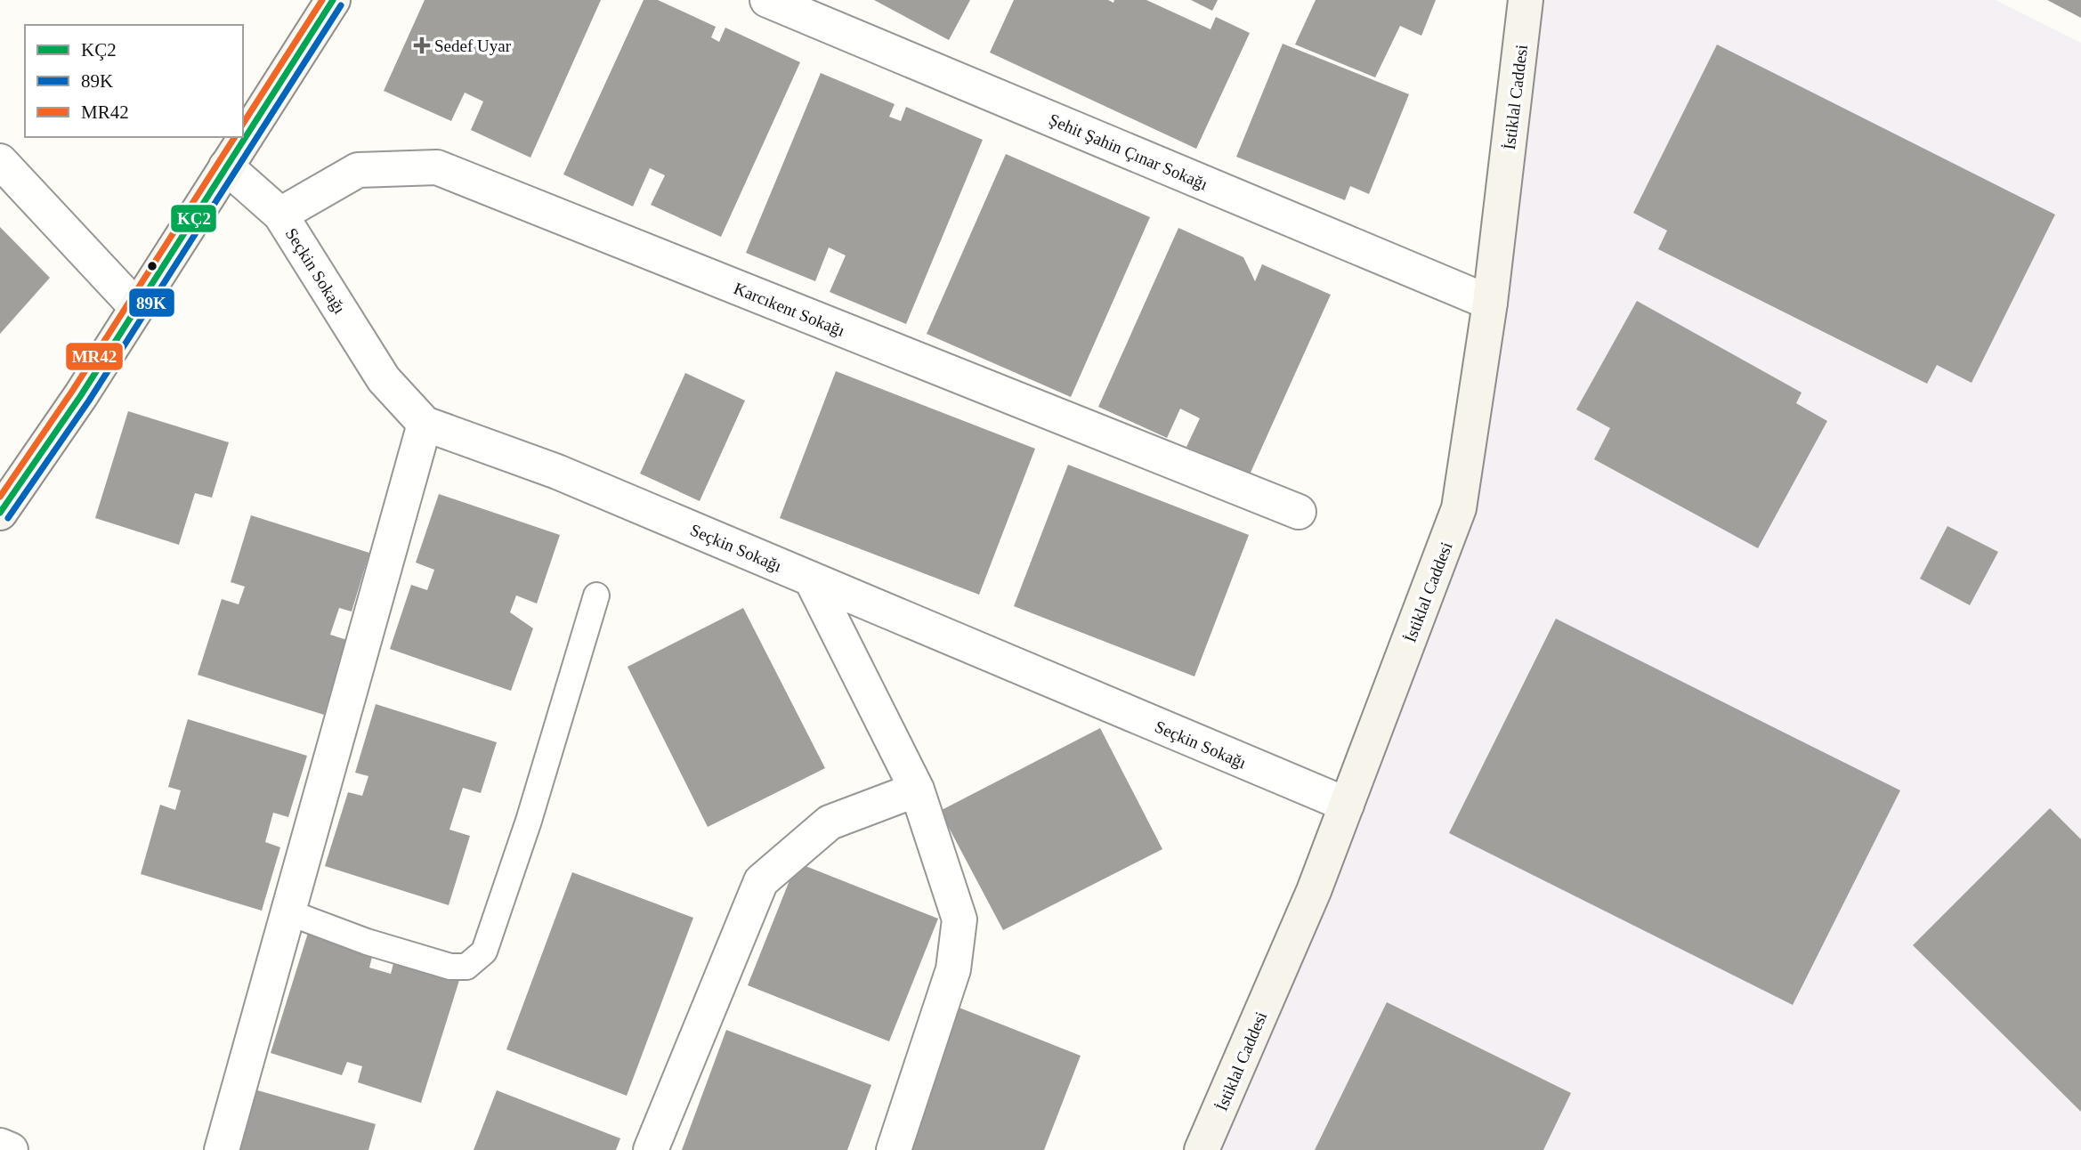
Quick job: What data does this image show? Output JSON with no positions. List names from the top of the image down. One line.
{"streets":{"street":["İstiklal Caddesi","Şehit Şahin Çınar Sokağı","Seçkin Sokağı","Karcıkent Sokağı"]},"crossings":[["İstiklal Caddesi","Şehit Şahin Çınar Sokağı"],["İstiklal Caddesi","Seçkin Sokağı"],["Seçkin Sokağı","Karcıkent Sokağı"]],"places":{"health":["Sedef Uyar"]},"lines":["transit line KÇ2","transit line MR42","transit line 89K"],"legend":["KÇ2","89K","MR42"]}
